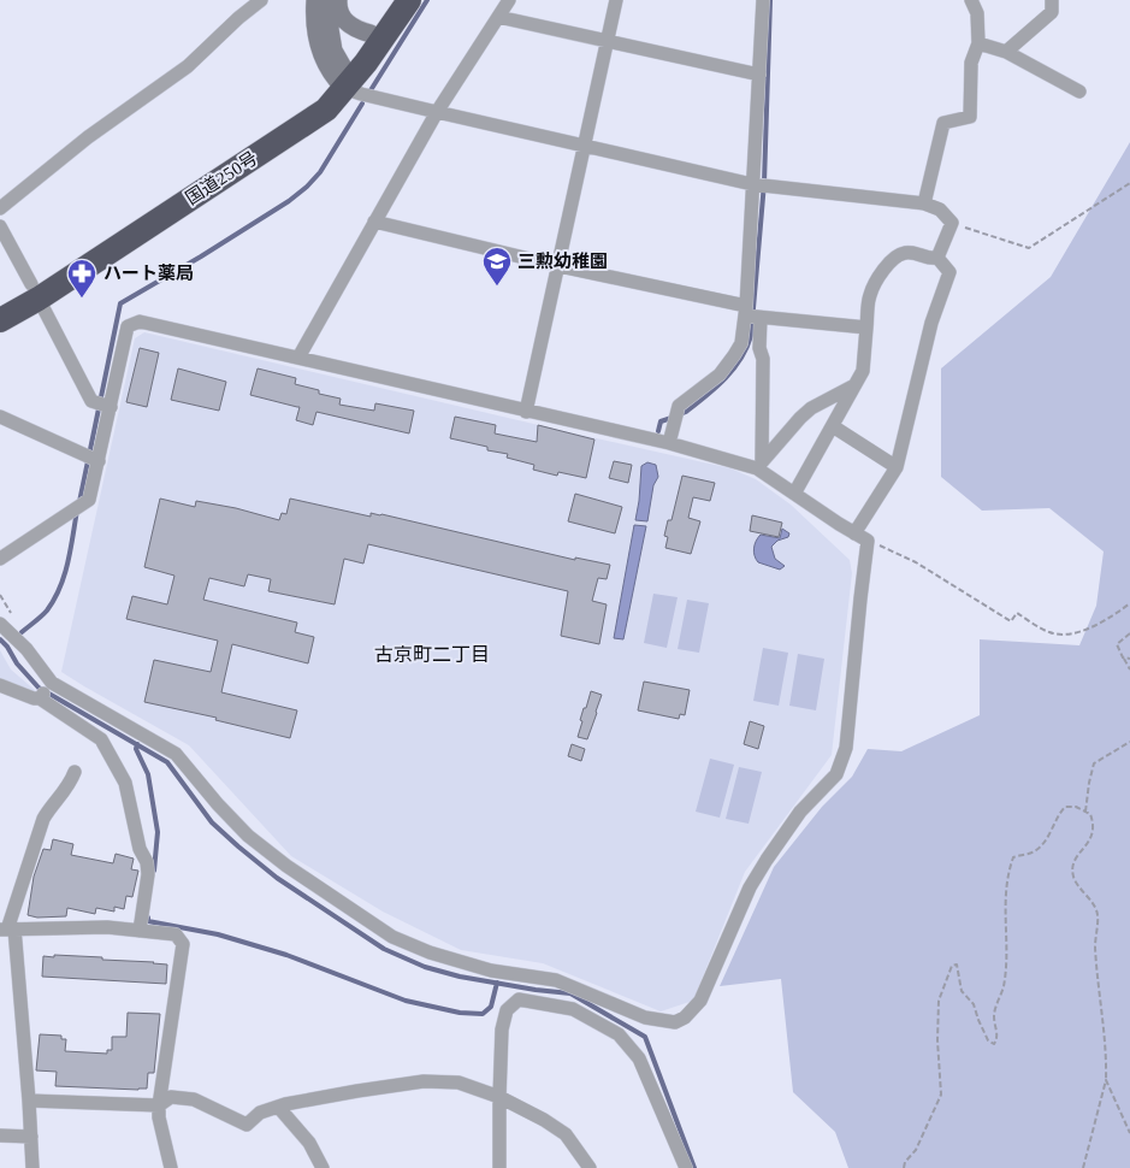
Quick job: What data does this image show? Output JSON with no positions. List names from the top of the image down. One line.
{"streets":{"highway":["国道250号"]},"districts":["古京町二丁目"],"places":{"school or university":["三勲幼稚園"],"pharmacy":["ハート薬局"]}}
